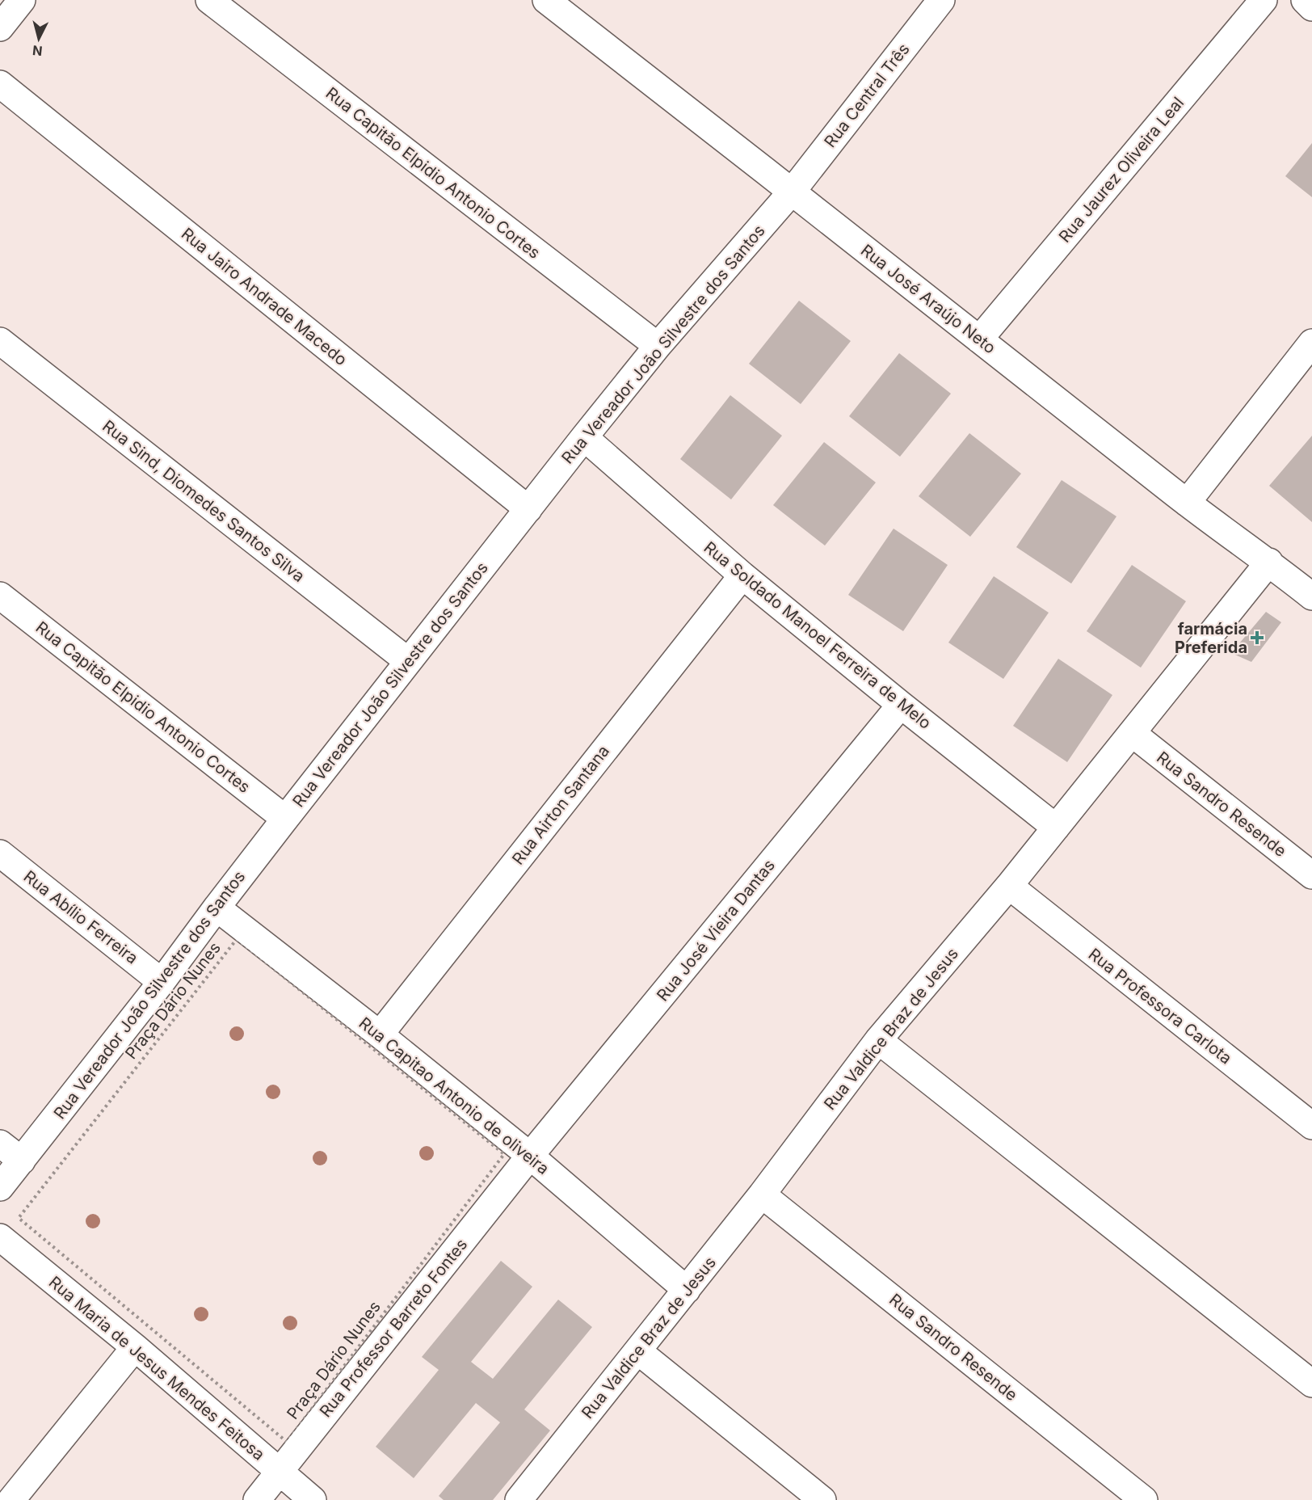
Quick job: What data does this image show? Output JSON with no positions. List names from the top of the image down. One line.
{"streets":{"street":["Rua Central Três","Rua Jaurez Oliveira Leal","Rua Capitão Elpidio Antonio Cortes","Rua Jairo Andrade Macedo","Rua José Araújo Neto","Rua Vereador João Silvestre dos Santos","Rua Sind, Diomedes Santos Silva","Rua Soldado Manoel Ferreira de Melo","Rua Sandro Resende","Rua Airton Santana","Rua Abílio Ferreira","Rua José Vieira Dantas","Rua Professora Carlota","Rua Valdice Braz de Jesus","Rua Capitao Antonio de oliveira","Rua Professor Barreto Fontes","Rua Maria de Jesus Mendes Feitosa"],"path":["Praça Dário Nunes"]},"crossings":[["Rua Central Três","Rua José Araújo Neto"],["Rua Central Três","Rua Vereador João Silvestre dos Santos"],["Rua Jaurez Oliveira Leal","Rua José Araújo Neto"],["Rua Capitão Elpidio Antonio Cortes","Rua Vereador João Silvestre dos Santos"],["Rua Jairo Andrade Macedo","Rua Vereador João Silvestre dos Santos"],["Rua José Araújo Neto","Rua Vereador João Silvestre dos Santos"],["Rua José Araújo Neto","Rua Valdice Braz de Jesus"],["Rua Vereador João Silvestre dos Santos","Rua Sind, Diomedes Santos Silva"],["Rua Vereador João Silvestre dos Santos","Rua Soldado Manoel Ferreira de Melo"],["Rua Vereador João Silvestre dos Santos","Rua Abílio Ferreira"],["Rua Vereador João Silvestre dos Santos","Rua Capitao Antonio de oliveira"],["Rua Soldado Manoel Ferreira de Melo","Rua Airton Santana"],["Rua Soldado Manoel Ferreira de Melo","Rua José Vieira Dantas"],["Rua Soldado Manoel Ferreira de Melo","Rua Valdice Braz de Jesus"],["Rua Sandro Resende","Rua Valdice Braz de Jesus"],["Rua Airton Santana","Rua Capitao Antonio de oliveira"],["Rua José Vieira Dantas","Rua Capitao Antonio de oliveira"],["Rua José Vieira Dantas","Rua Professor Barreto Fontes"],["Rua Professora Carlota","Rua Valdice Braz de Jesus"],["Rua Valdice Braz de Jesus","Rua Capitao Antonio de oliveira"],["Rua Capitao Antonio de oliveira","Rua Professor Barreto Fontes"],["Rua Professor Barreto Fontes","Rua Maria de Jesus Mendes Feitosa"]],"places":{"health":["farmácia Preferida"]},"north":"bottom"}
